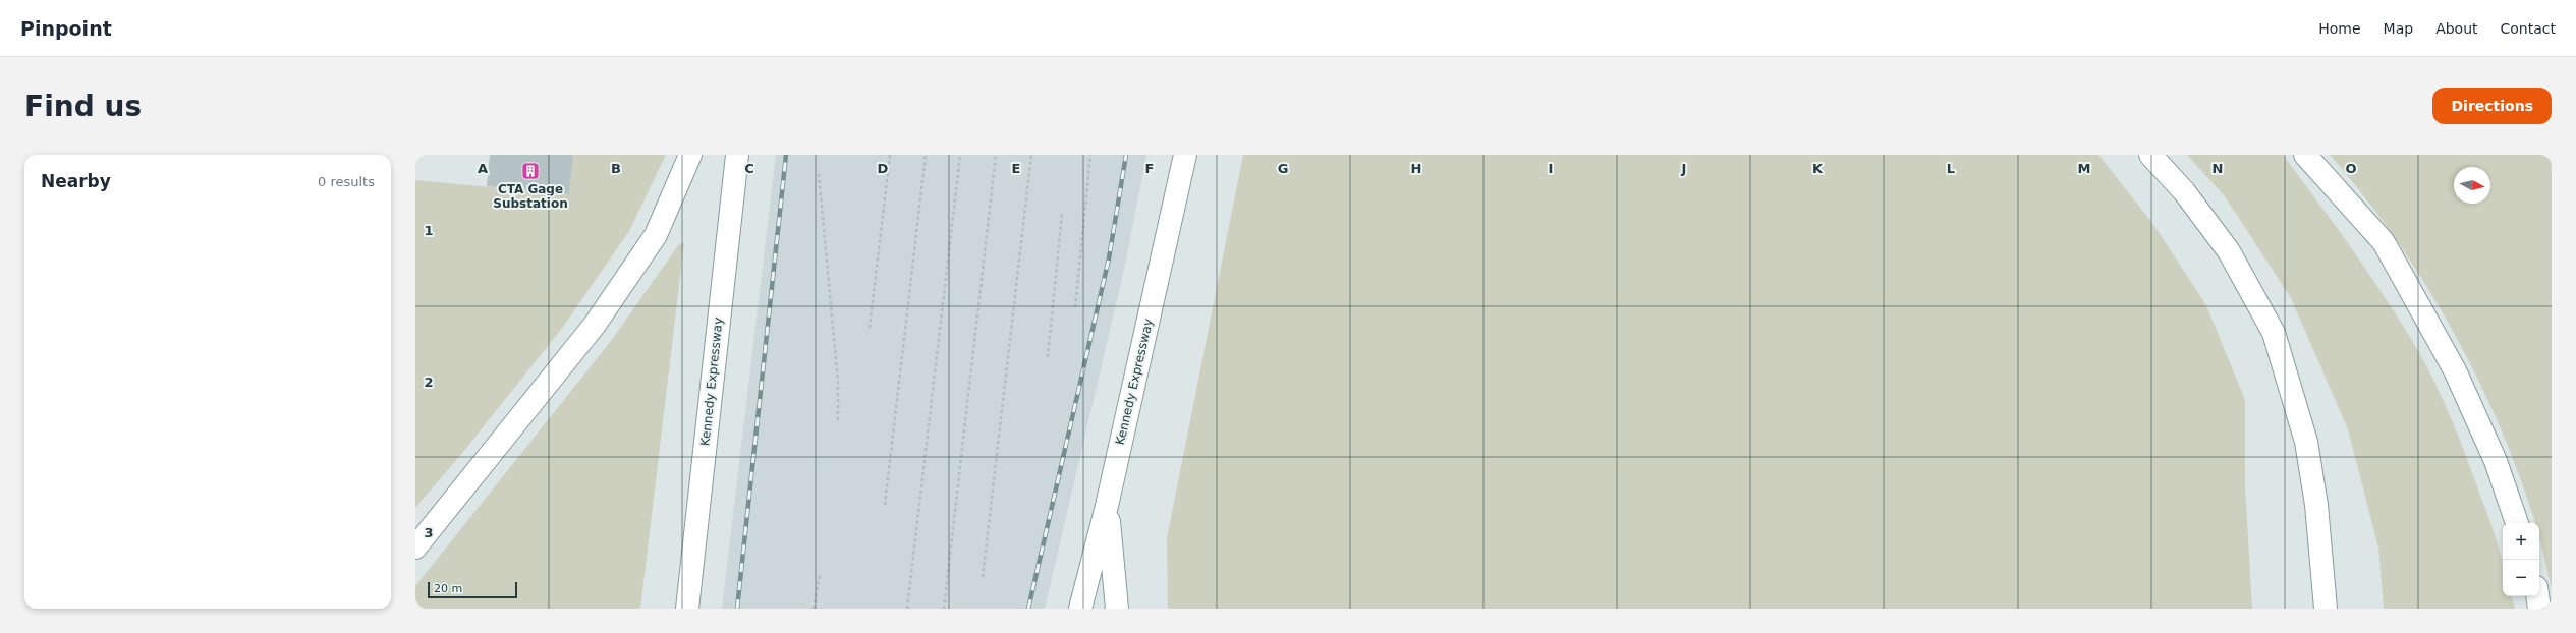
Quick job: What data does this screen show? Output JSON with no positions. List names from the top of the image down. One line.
{"streets":{"highway":["Kennedy Expressway"]},"places":{"building":["CTA Gage Substation"]},"scale_bar":"20 m","north":"right","page":{"header":"Pinpoint","nav":["Home","Map","About","Contact"],"buttons":"Directions","title":"Find us","heading":["Nearby","0 results"],"map_buttons":["+","−"],"scale":"20 m"},"grid":{"columns":["A","B","C","D","E","F","G","H","I","J","K","L","M","N","O"],"rows":["1","2","3"]}}
